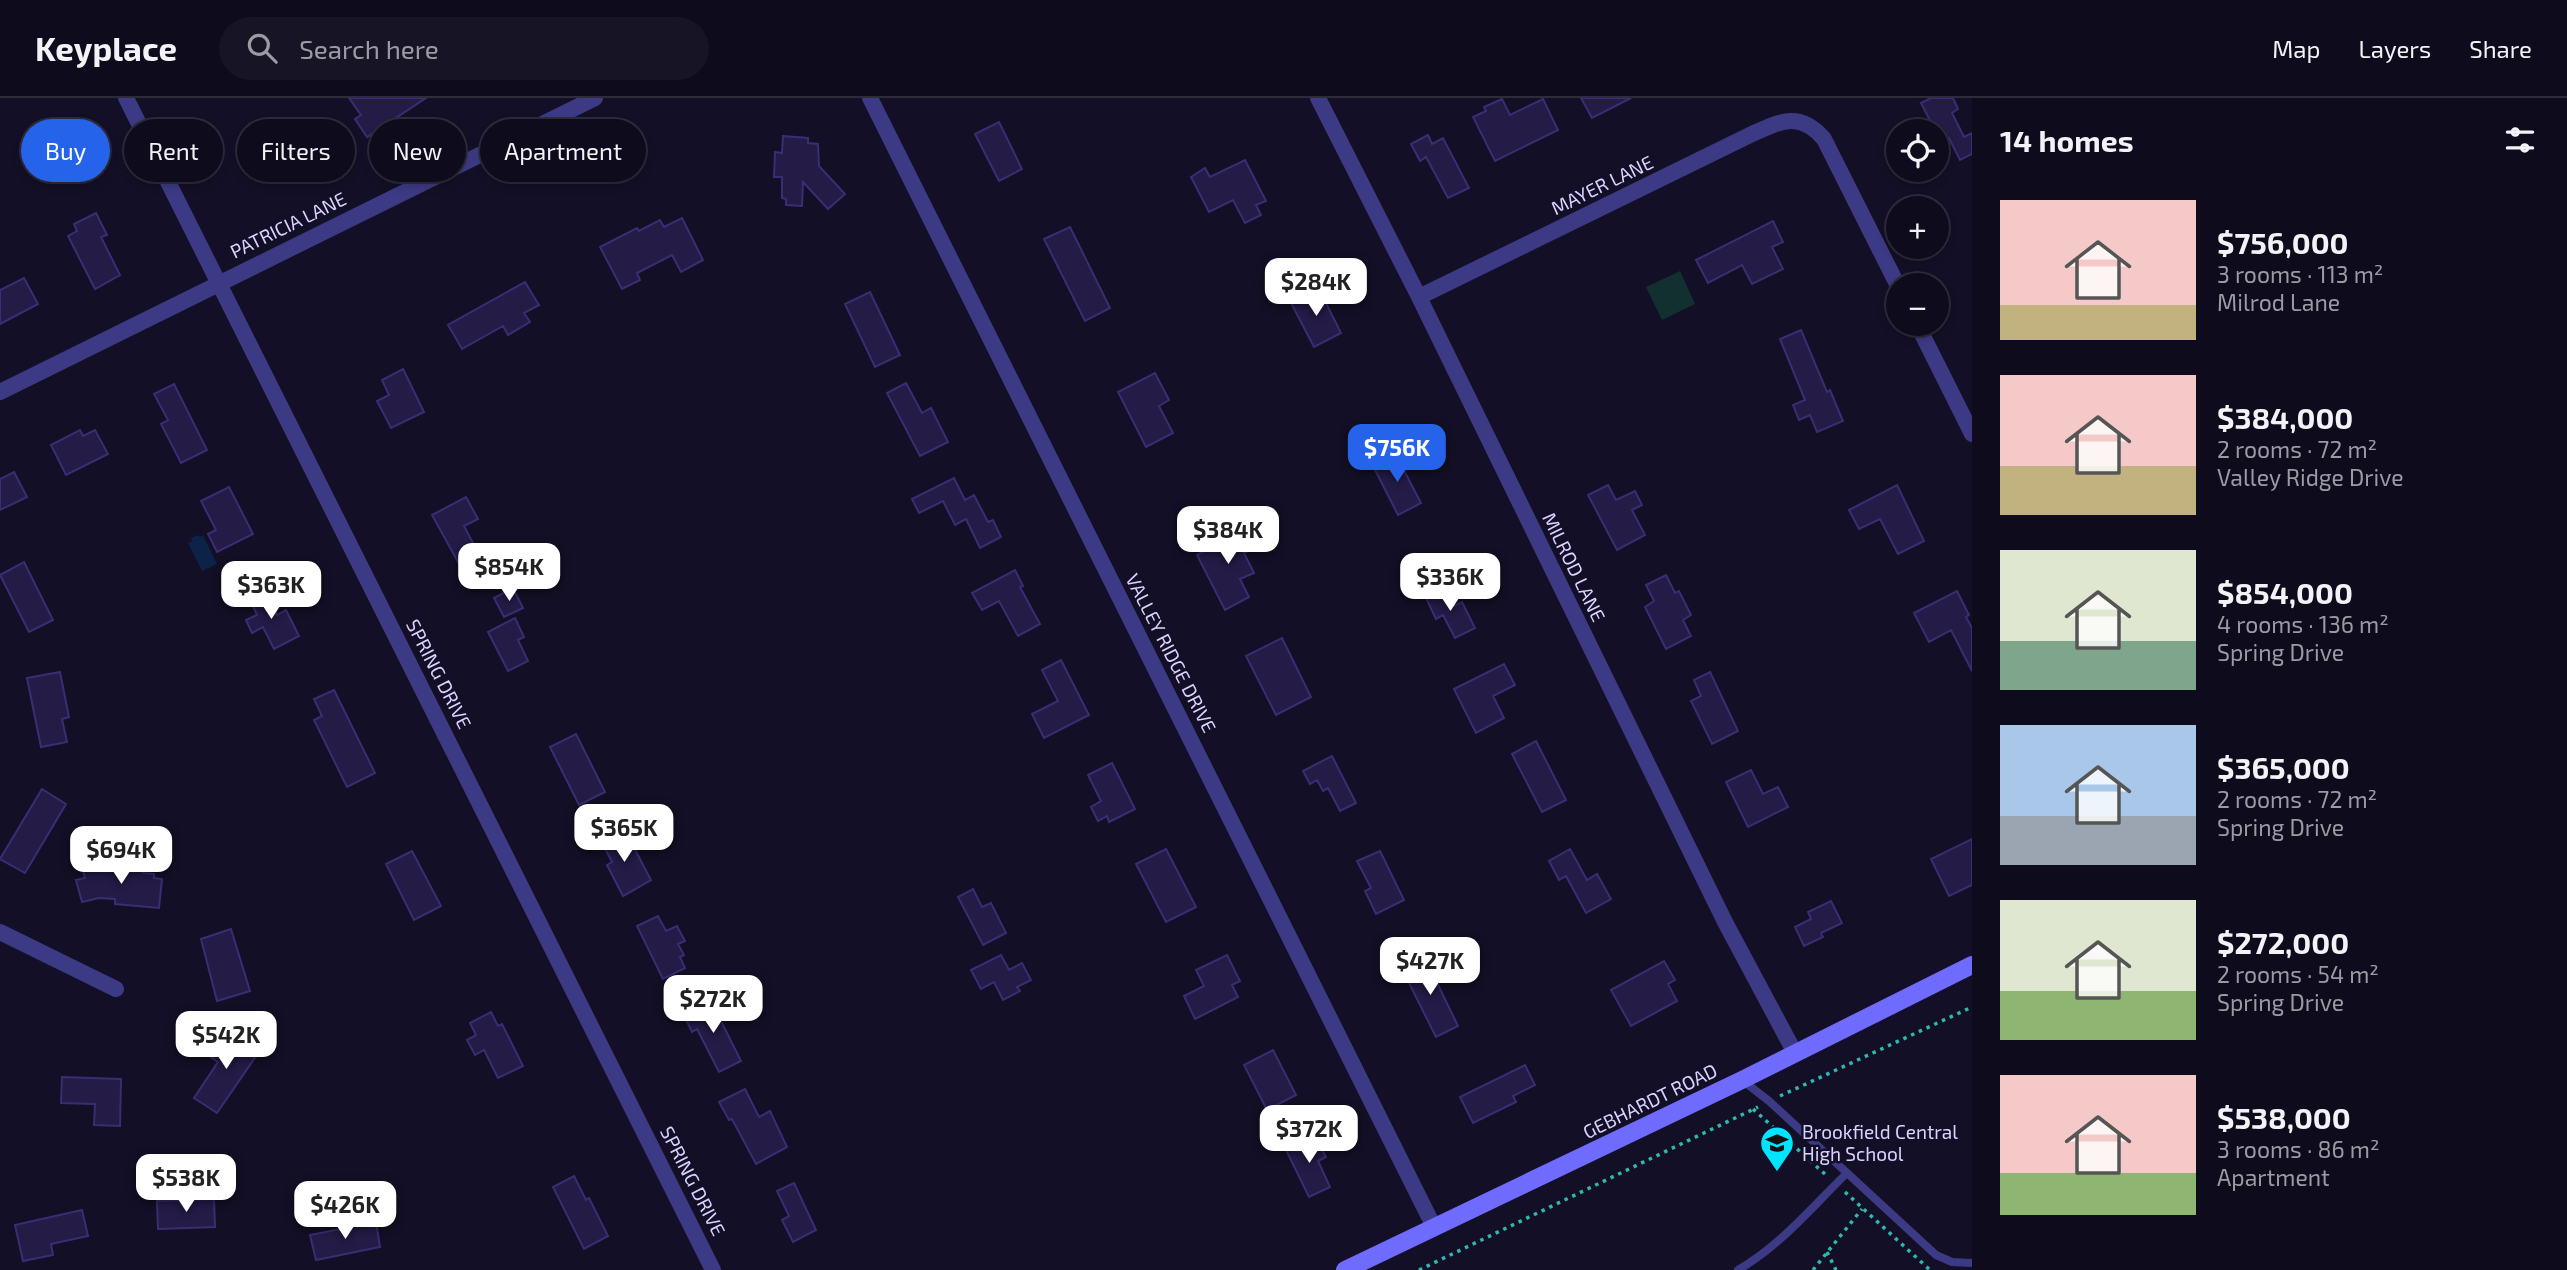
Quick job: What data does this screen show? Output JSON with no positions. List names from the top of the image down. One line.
{"streets":{"street":["MAYER LANE","PATRICIA LANE","MILROD LANE","VALLEY RIDGE DRIVE","SPRING DRIVE","GEBHARDT ROAD"]},"crossings":[["MAYER LANE","MILROD LANE"],["PATRICIA LANE","SPRING DRIVE"],["MILROD LANE","GEBHARDT ROAD"],["VALLEY RIDGE DRIVE","GEBHARDT ROAD"]],"places":{"school or university":["Brookfield Central High School"]},"page":{"header":"Keyplace","search":"Search here","nav":["Map","Layers","Share"],"heading":"14 homes","map_buttons":["+","−"],"chip":["Buy","Rent","Filters","New","Apartment"],"list":[{"name":"$756,000","note":"3 rooms · 113 m² · Milrod Lane"},{"name":"$384,000","note":"2 rooms · 72 m² · Valley Ridge Drive"},{"name":"$854,000","note":"4 rooms · 136 m² · Spring Drive"},{"name":"$365,000","note":"2 rooms · 72 m² · Spring Drive"},{"name":"$272,000","note":"2 rooms · 54 m² · Spring Drive"},{"name":"$538,000","note":"3 rooms · 86 m² · Apartment"}],"price":["$284K","$756K","$384K","$854K","$336K","$363K","$365K","$694K","$427K","$272K","$542K","$372K","$538K","$426K"]}}
